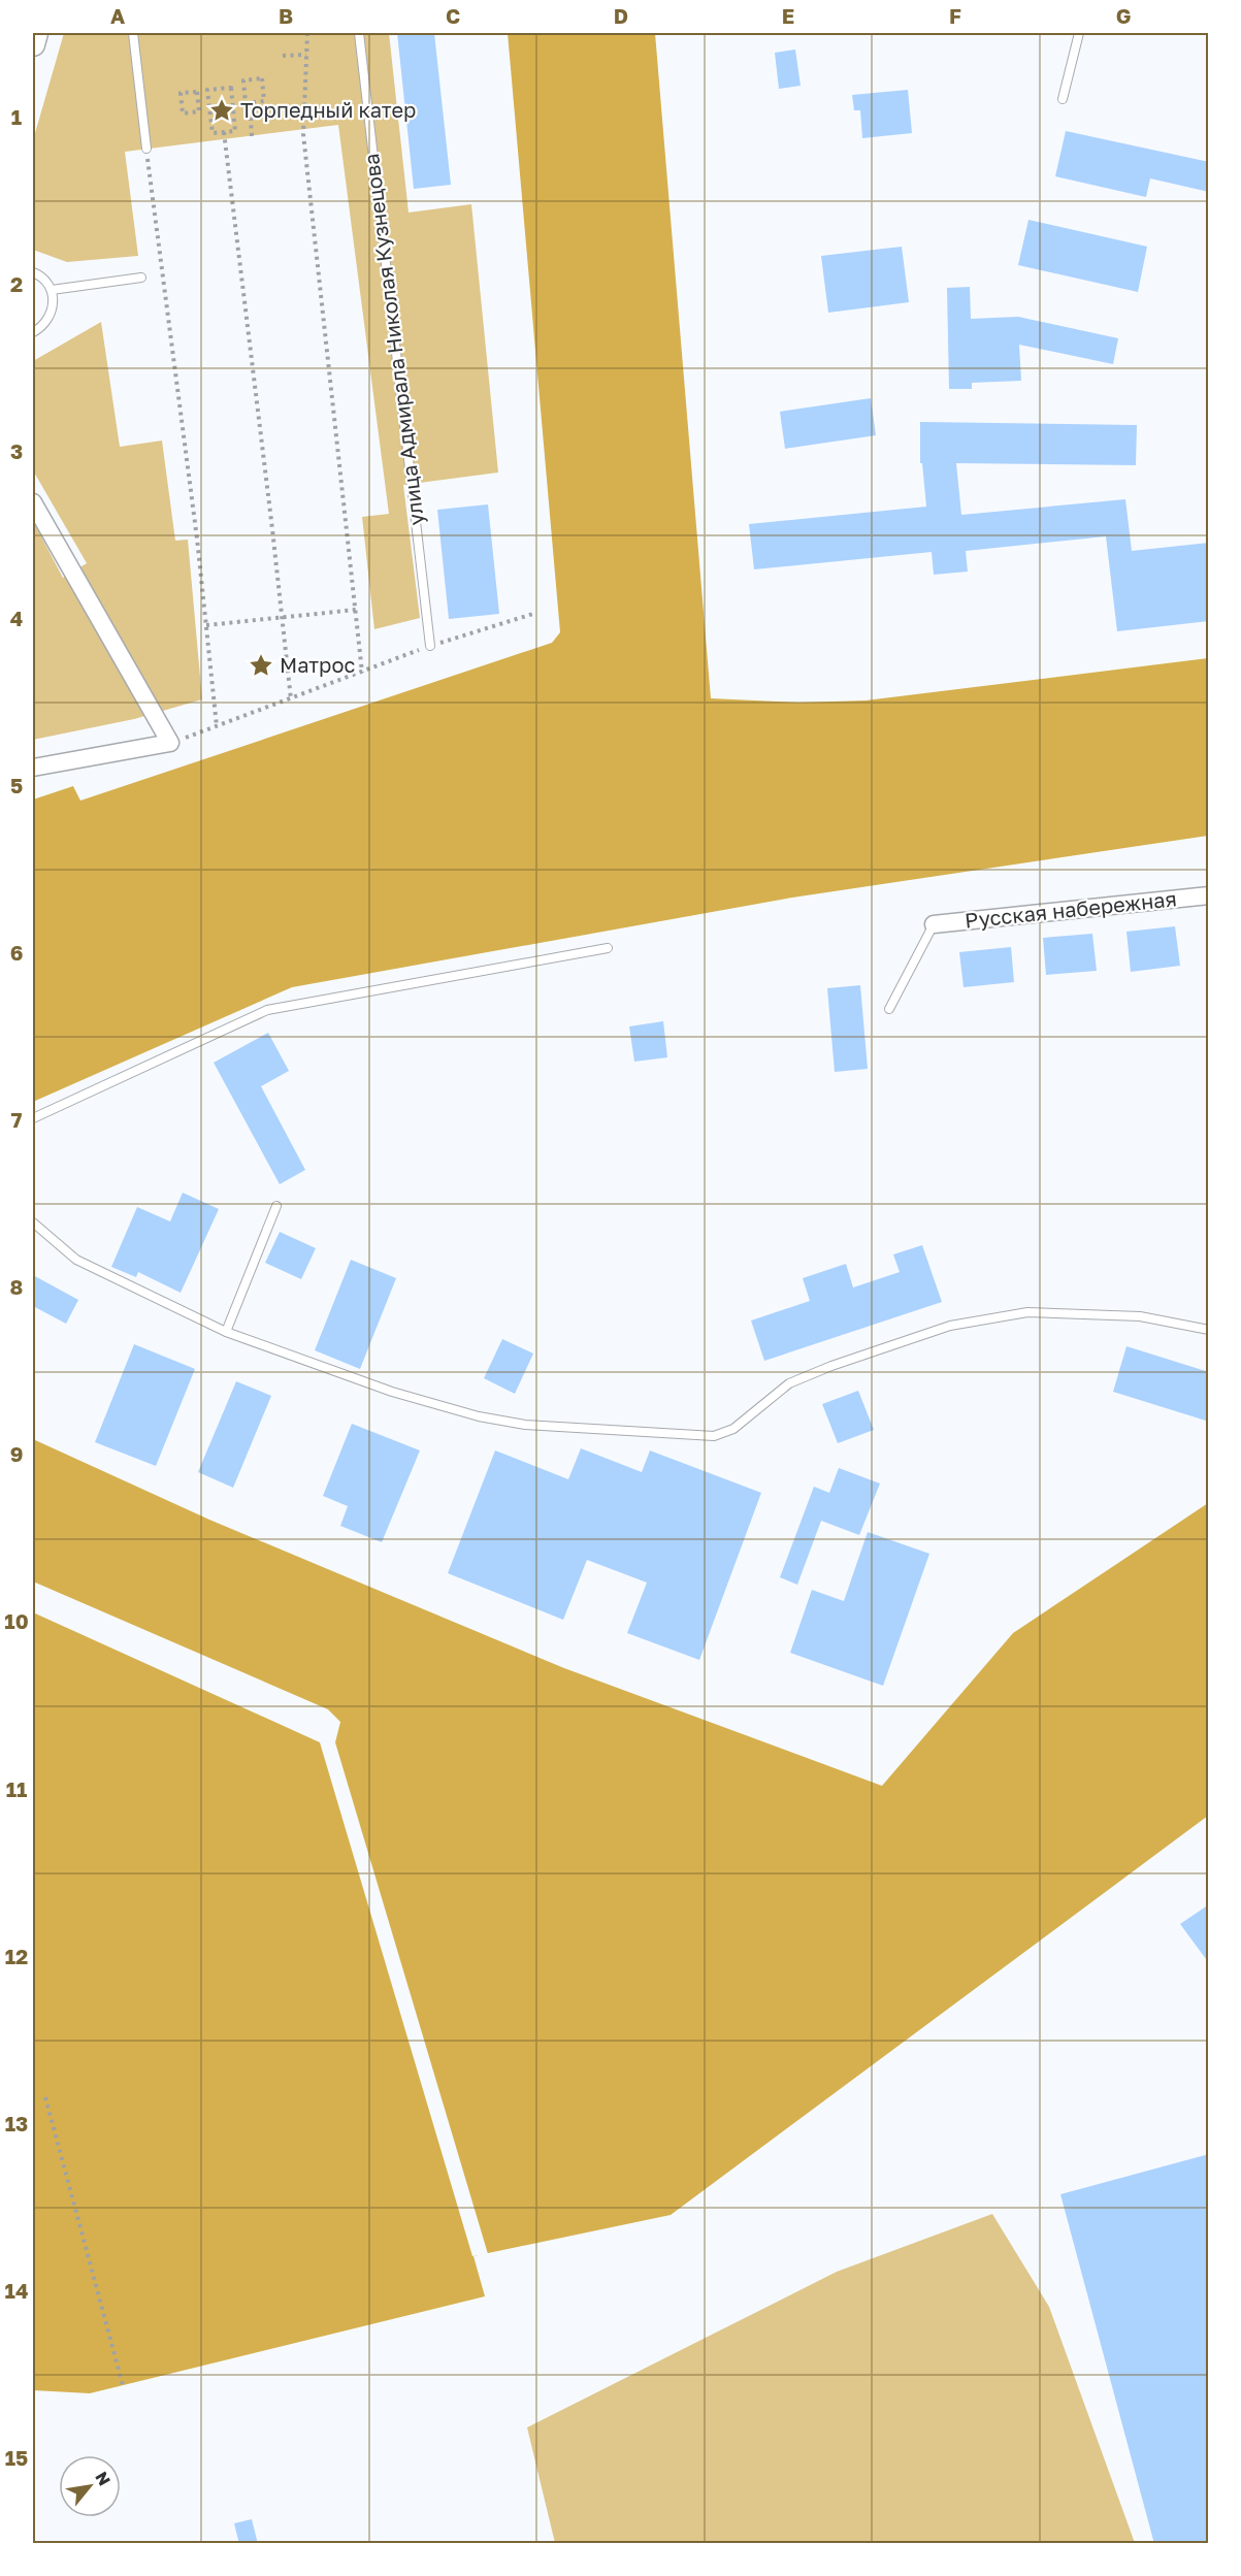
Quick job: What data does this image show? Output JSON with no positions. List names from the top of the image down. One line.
{"streets":{"street":["Русская набережная"],"lane":["улица Адмирала Николая Кузнецова"]},"places":{"place":["Торпедный катер","Матрос"]},"north":"top right","grid":{"columns":["A","B","C","D","E","F","G"],"rows":["1","2","3","4","5","6","7","8","9","10","11","12","13","14","15"]}}
